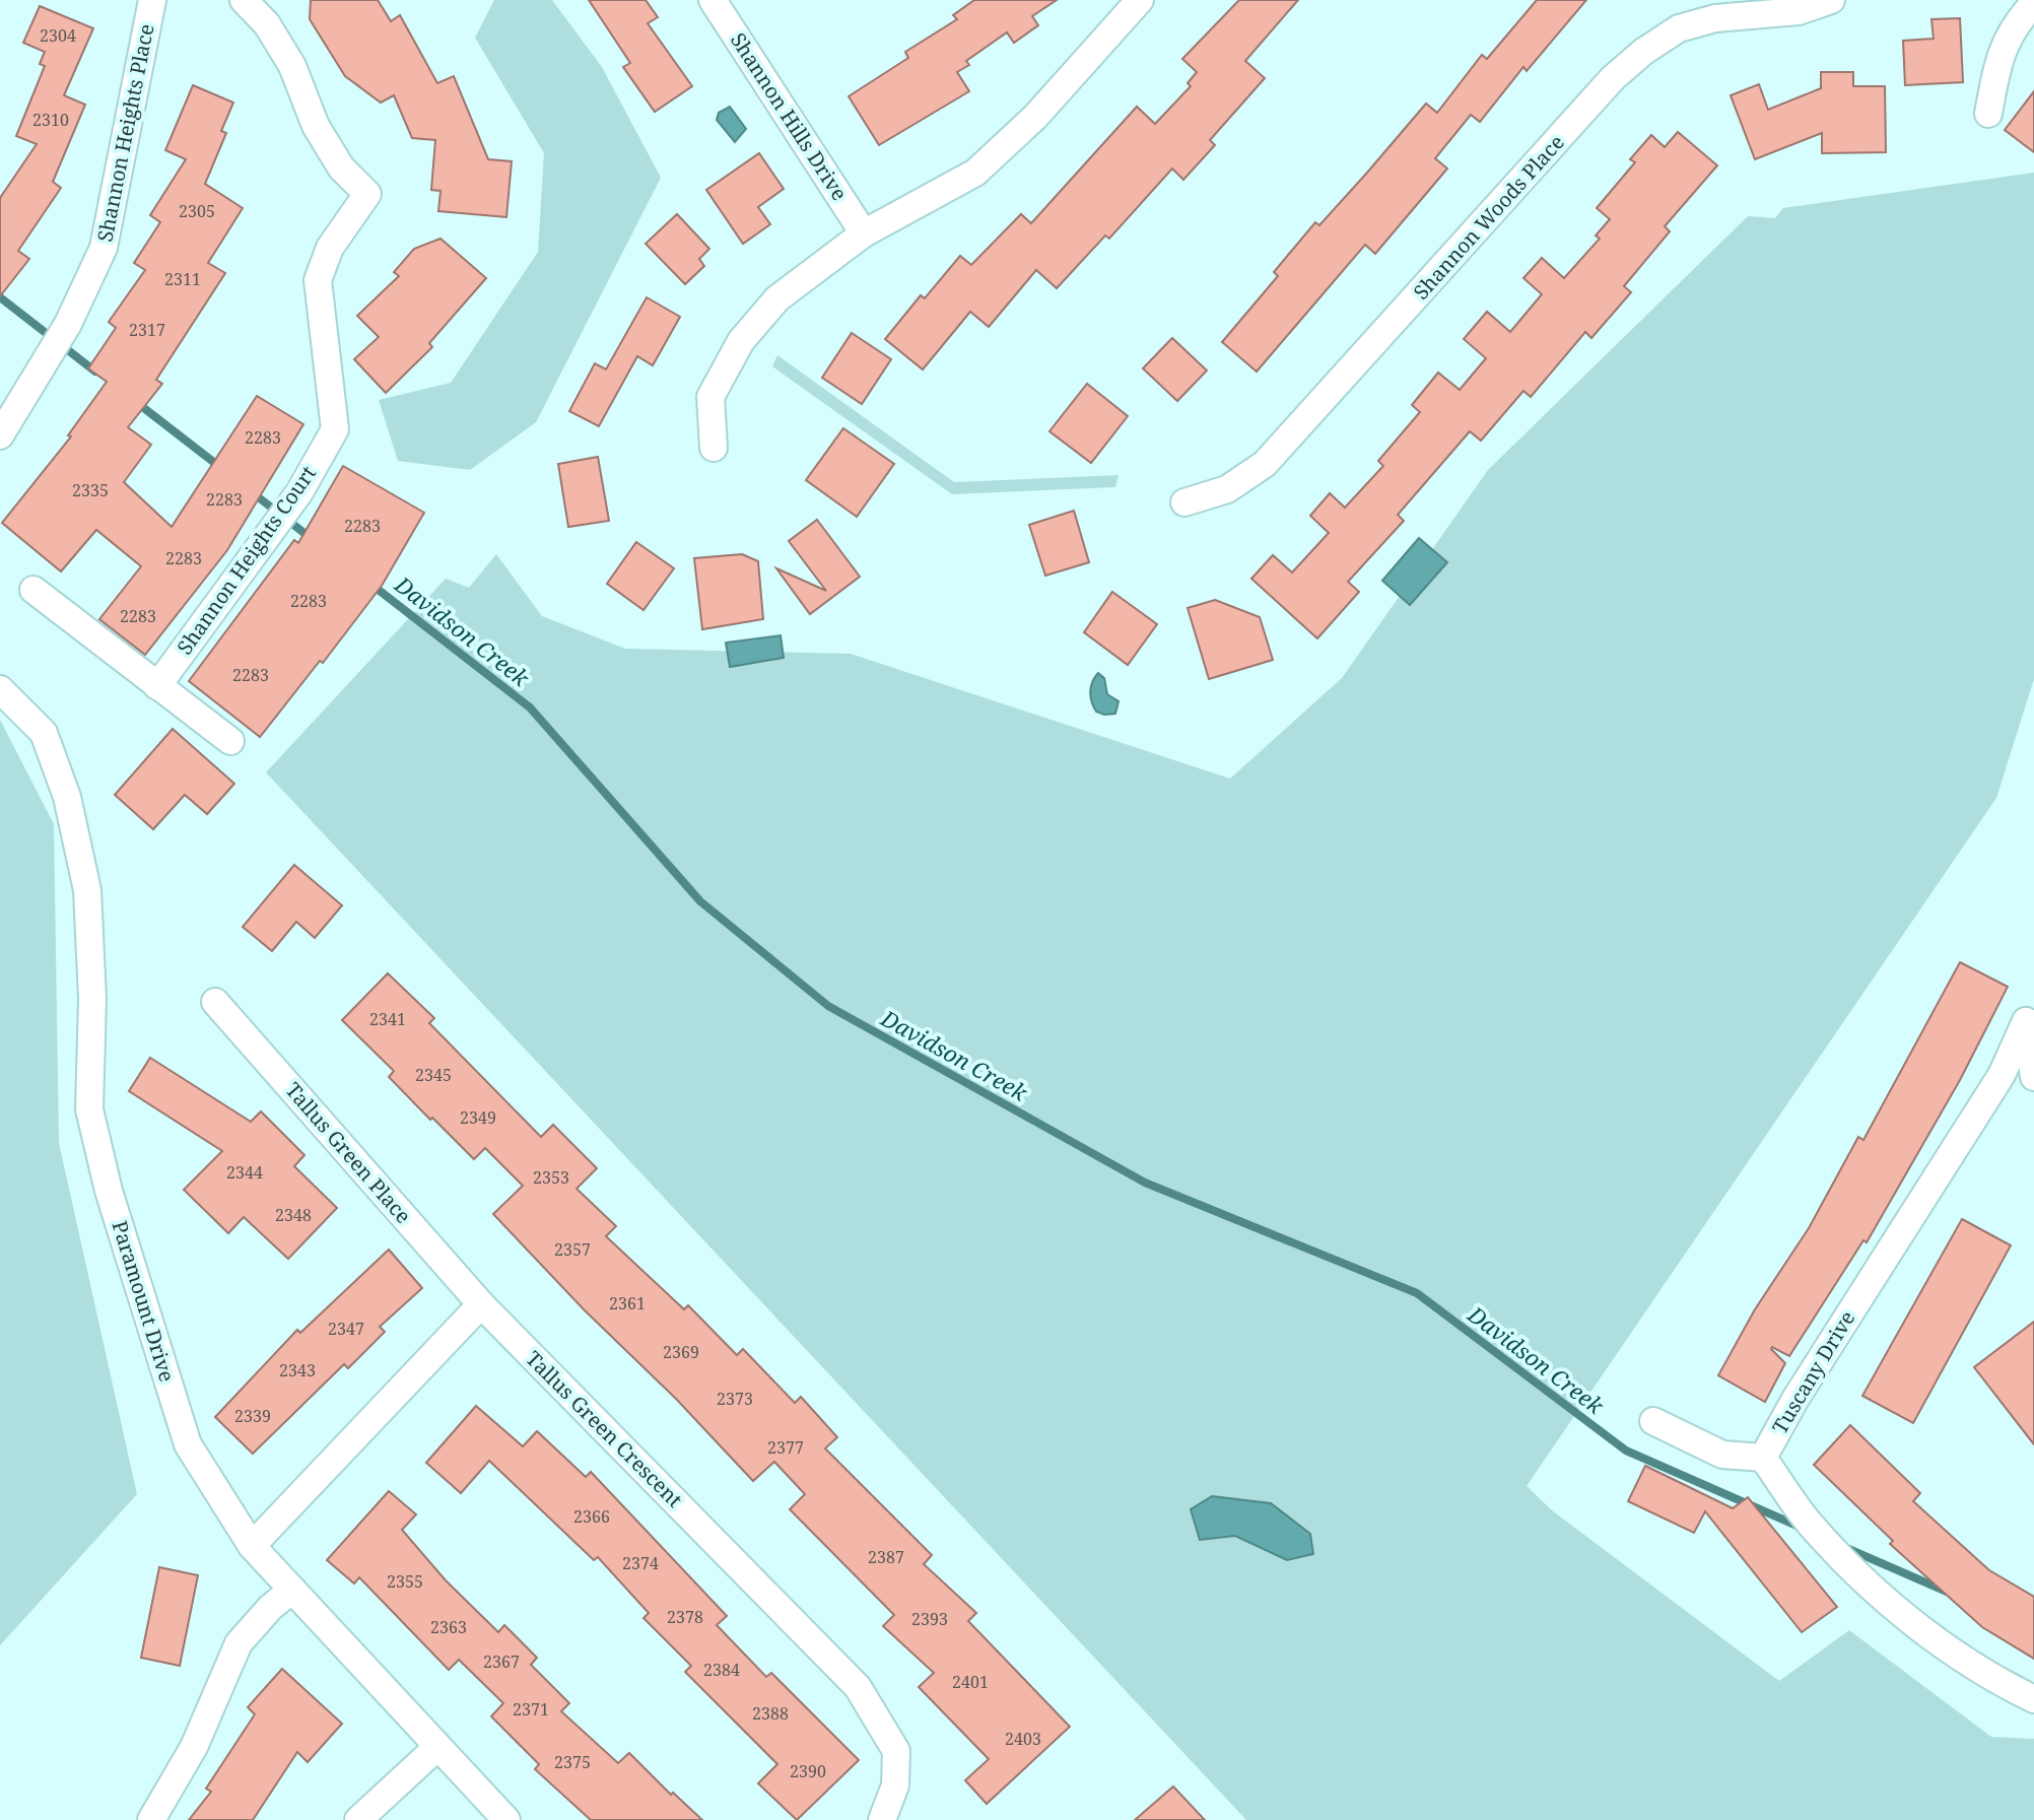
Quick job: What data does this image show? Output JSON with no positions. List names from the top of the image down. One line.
{"streets":{"street":["Shannon Hills Drive","Shannon Heights Place","Shannon Woods Place","Shannon Heights Court","Tallus Green Place","Paramount Drive","Tuscany Drive","Tallus Green Crescent"]},"crossings":[["Tallus Green Place","Tallus Green Crescent"]],"water":["Davidson Creek"],"house_numbers":["2304","2310","2305","2311","2317","2283","2335","2283","2283","2283","2283","2283","2283","2341","2345","2349","2344","2353","2348","2357","2361","2347","2369","2343","2373","2339","2377","2366","2387","2374","2355","2378","2393","2363","2367","2384","2401","2371","2388","2403","2375","2390"]}
